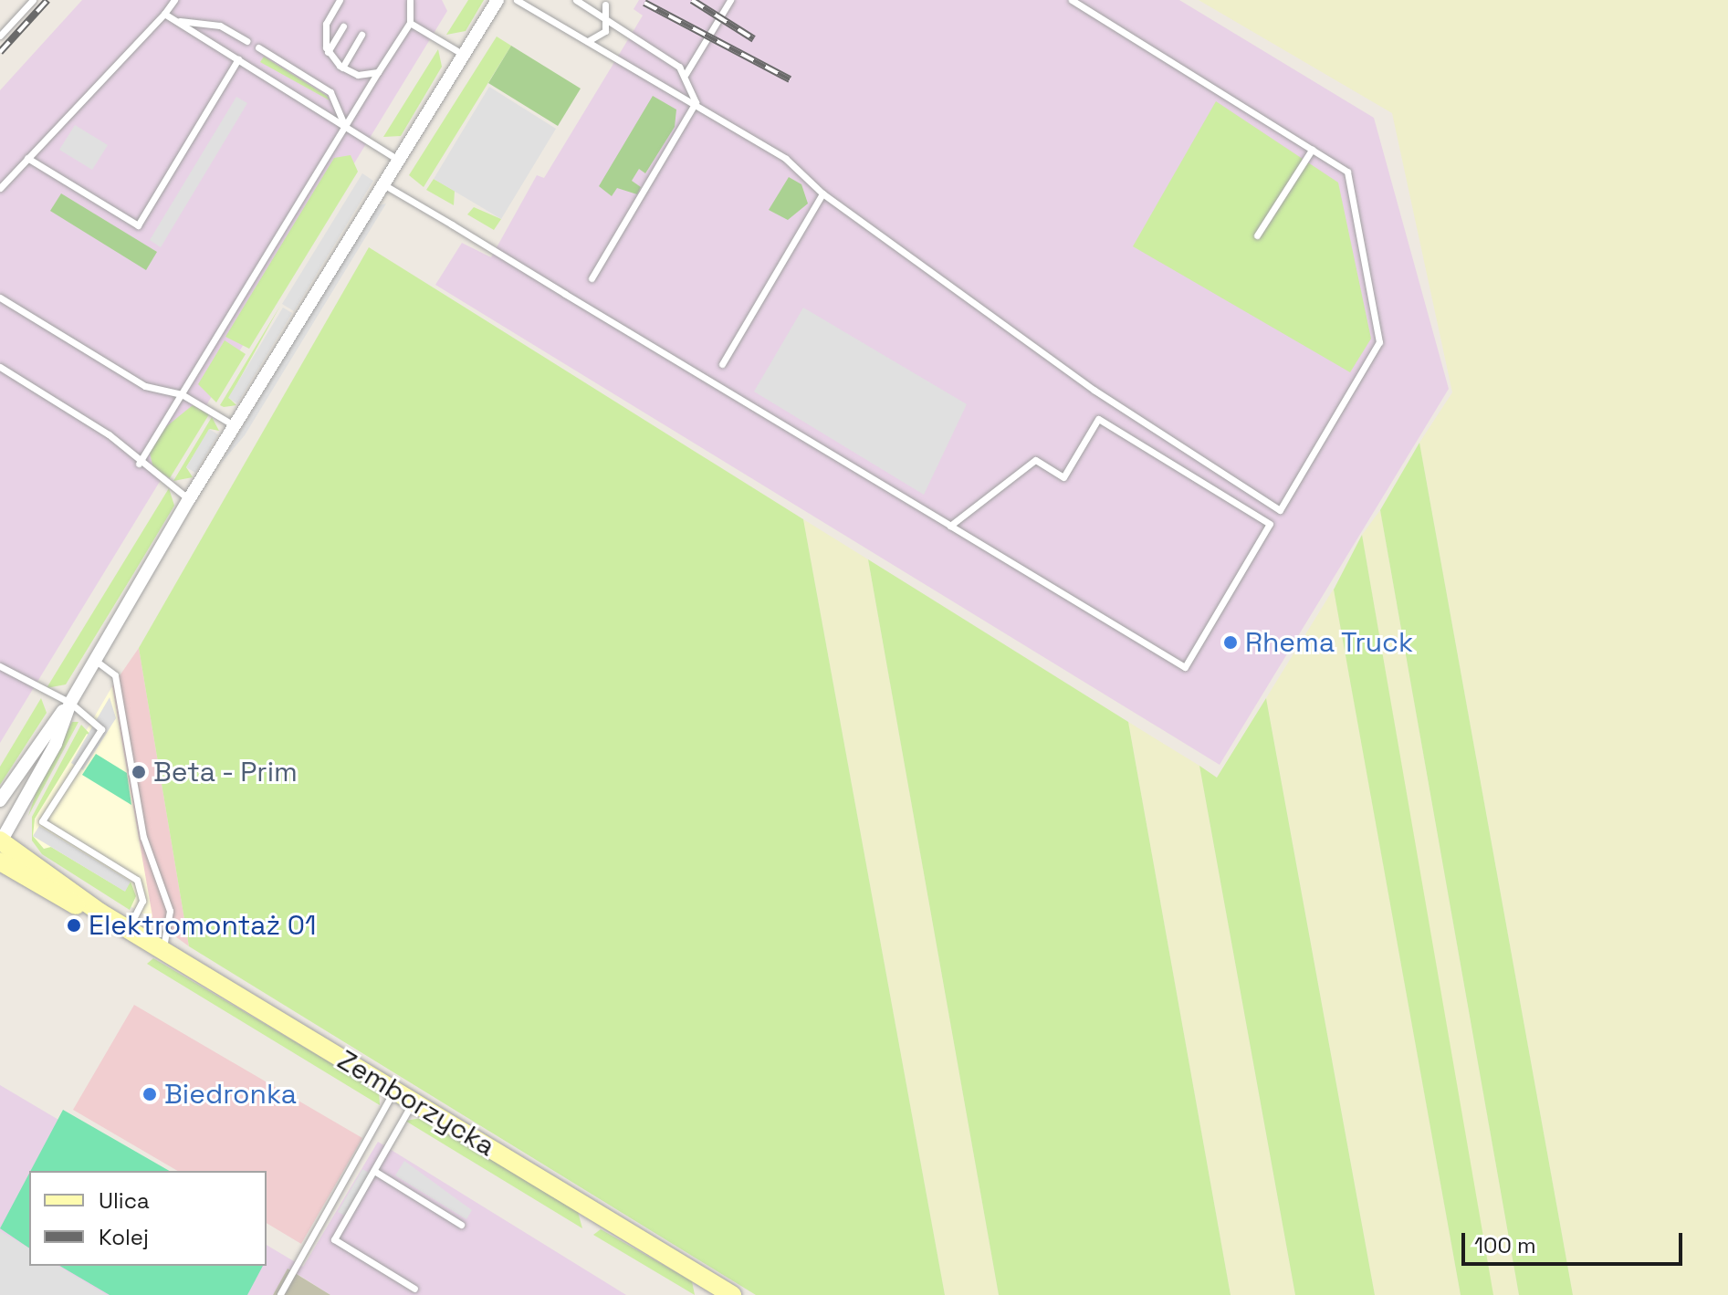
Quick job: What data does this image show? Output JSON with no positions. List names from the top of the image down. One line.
{"streets":{"street":["Zemborzycka"]},"places":["Rhema Truck","Beta - Prim","Elektromontaż 01","Biedronka"],"legend":["Ulica","Kolej"],"scale_bar":"100 m"}
